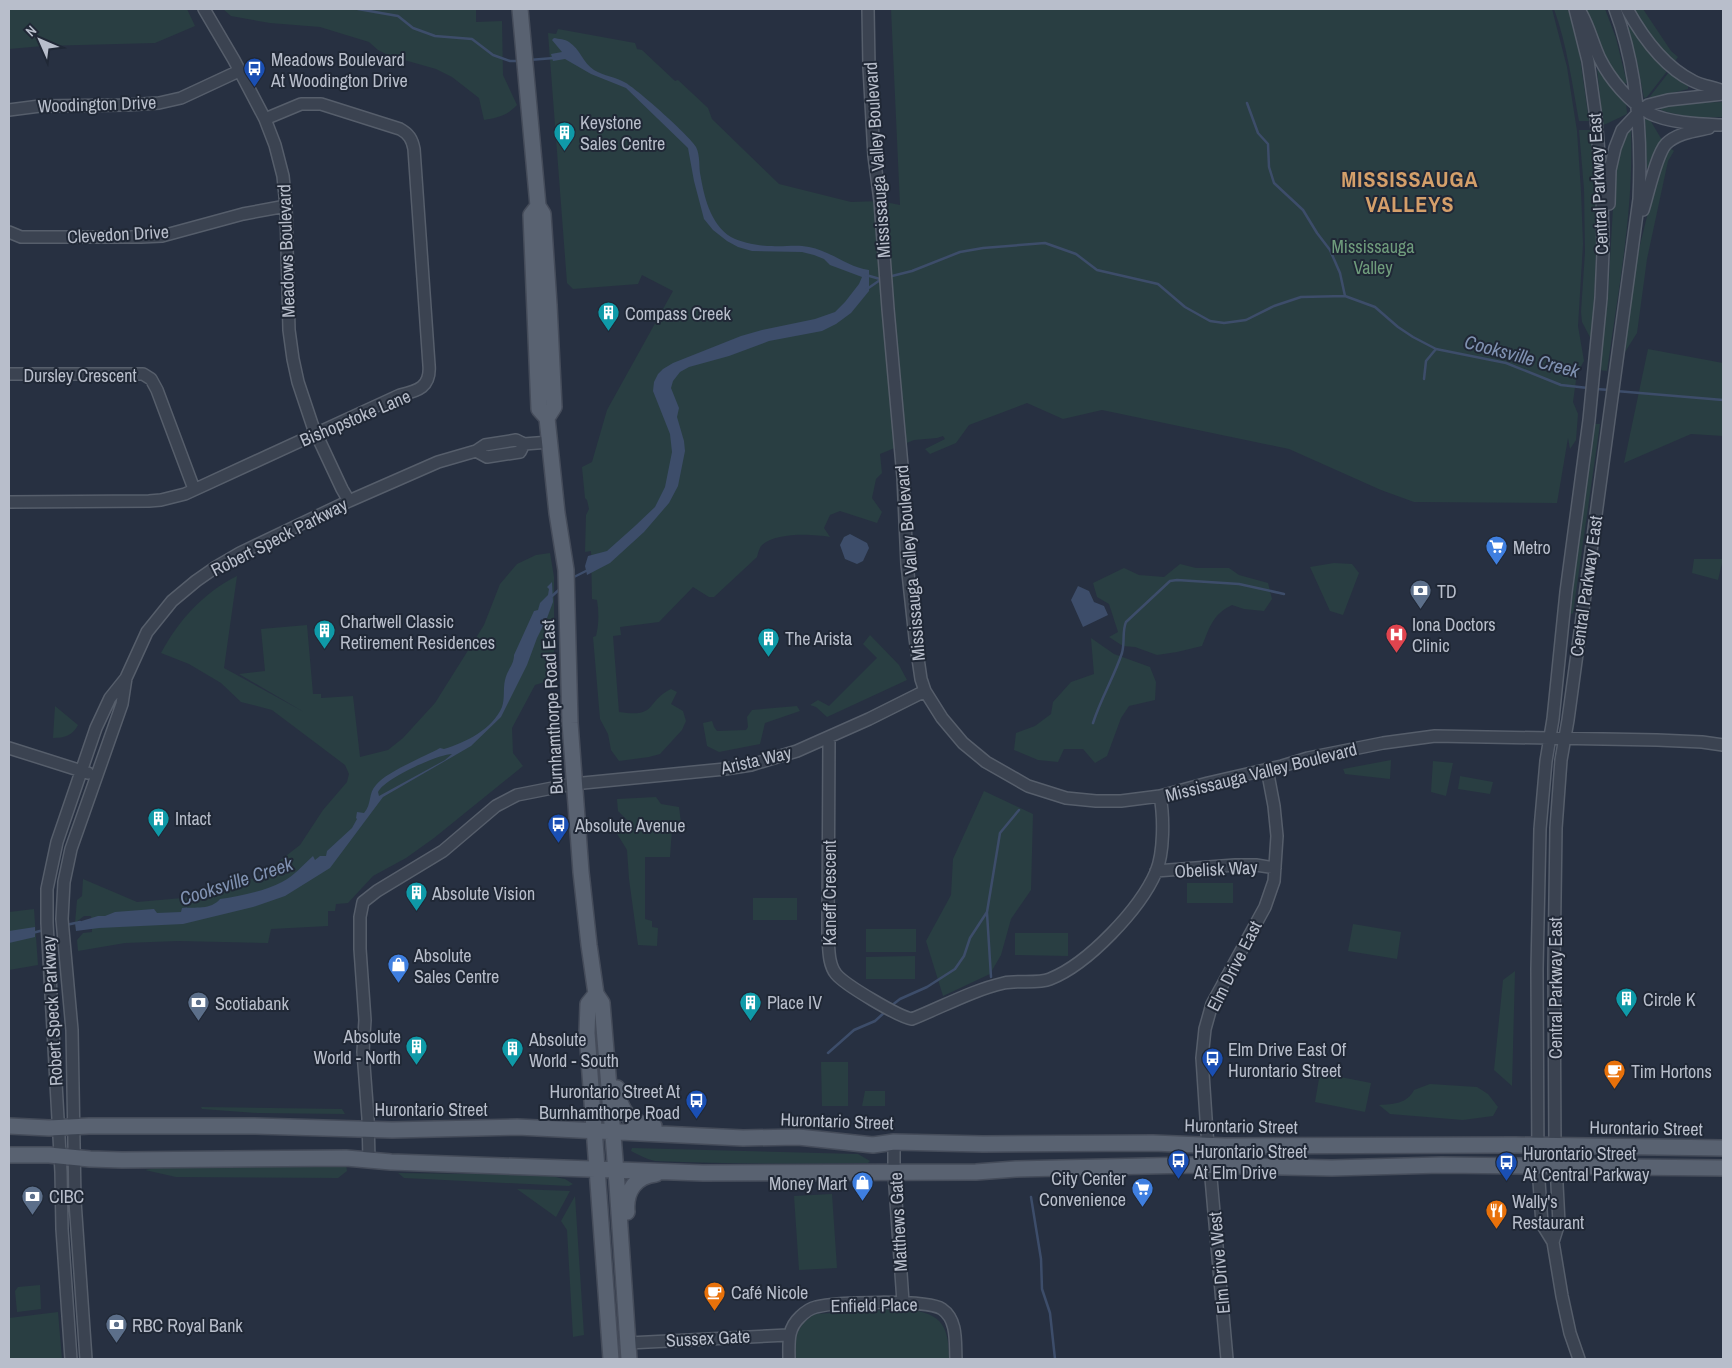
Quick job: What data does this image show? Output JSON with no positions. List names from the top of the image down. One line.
{"streets":{"main road":["Burnhamthorpe Road East","Hurontario Street"],"street":["Woodington Drive","Mississauga Valley Boulevard","Central Parkway East","Clevedon Drive","Meadows Boulevard","Dursley Crescent","Bishopstoke Lane","Robert Speck Parkway","Arista Way","Obelisk Way","Kaneff Crescent","Elm Drive East","Matthews Gate","Elm Drive West","Enfield Place","Sussex Gate"]},"crossings":[["Woodington Drive","Meadows Boulevard"],["Mississauga Valley Boulevard","Central Parkway East"],["Mississauga Valley Boulevard","Arista Way"],["Mississauga Valley Boulevard","Kaneff Crescent"],["Mississauga Valley Boulevard","Elm Drive East"],["Central Parkway East","Hurontario Street"],["Clevedon Drive","Meadows Boulevard"],["Meadows Boulevard","Bishopstoke Lane"],["Meadows Boulevard","Robert Speck Parkway"],["Dursley Crescent","Bishopstoke Lane"],["Robert Speck Parkway","Burnhamthorpe Road East"],["Robert Speck Parkway","Hurontario Street"],["Burnhamthorpe Road East","Arista Way"],["Burnhamthorpe Road East","Hurontario Street"],["Burnhamthorpe Road East","Sussex Gate"],["Arista Way","Kaneff Crescent"],["Obelisk Way","Kaneff Crescent"],["Obelisk Way","Elm Drive East"],["Elm Drive East","Hurontario Street"],["Elm Drive East","Elm Drive West"],["Hurontario Street","Matthews Gate"],["Matthews Gate","Enfield Place"],["Enfield Place","Sussex Gate"]],"districts":["MISSISSAUGA VALLEYS"],"water":["Cooksville Creek"],"parks":["Mississauga Valley"],"places":{"bus stop":["Meadows Boulevard At Woodington Drive","Absolute Avenue","Elm Drive East Of Hurontario Street","Hurontario Street At Burnhamthorpe Road","Hurontario Street At Elm Drive","Hurontario Street At Central Parkway"],"building":["Keystone Sales Centre","Compass Creek","Chartwell Classic Retirement Residences","The Arista","Intact","Absolute Vision","Circle K","Place IV","Absolute World - North","Absolute World - South"],"supermarket":["Metro","City Center Convenience"],"bank":["TD","Scotiabank","CIBC","RBC Royal Bank"],"hospital":["Iona Doctors Clinic"],"shop":["Absolute Sales Centre","Money Mart"],"cafe":["Tim Hortons","Café Nicole"],"restaurant":["Wally's Restaurant"]},"north":"top left"}
